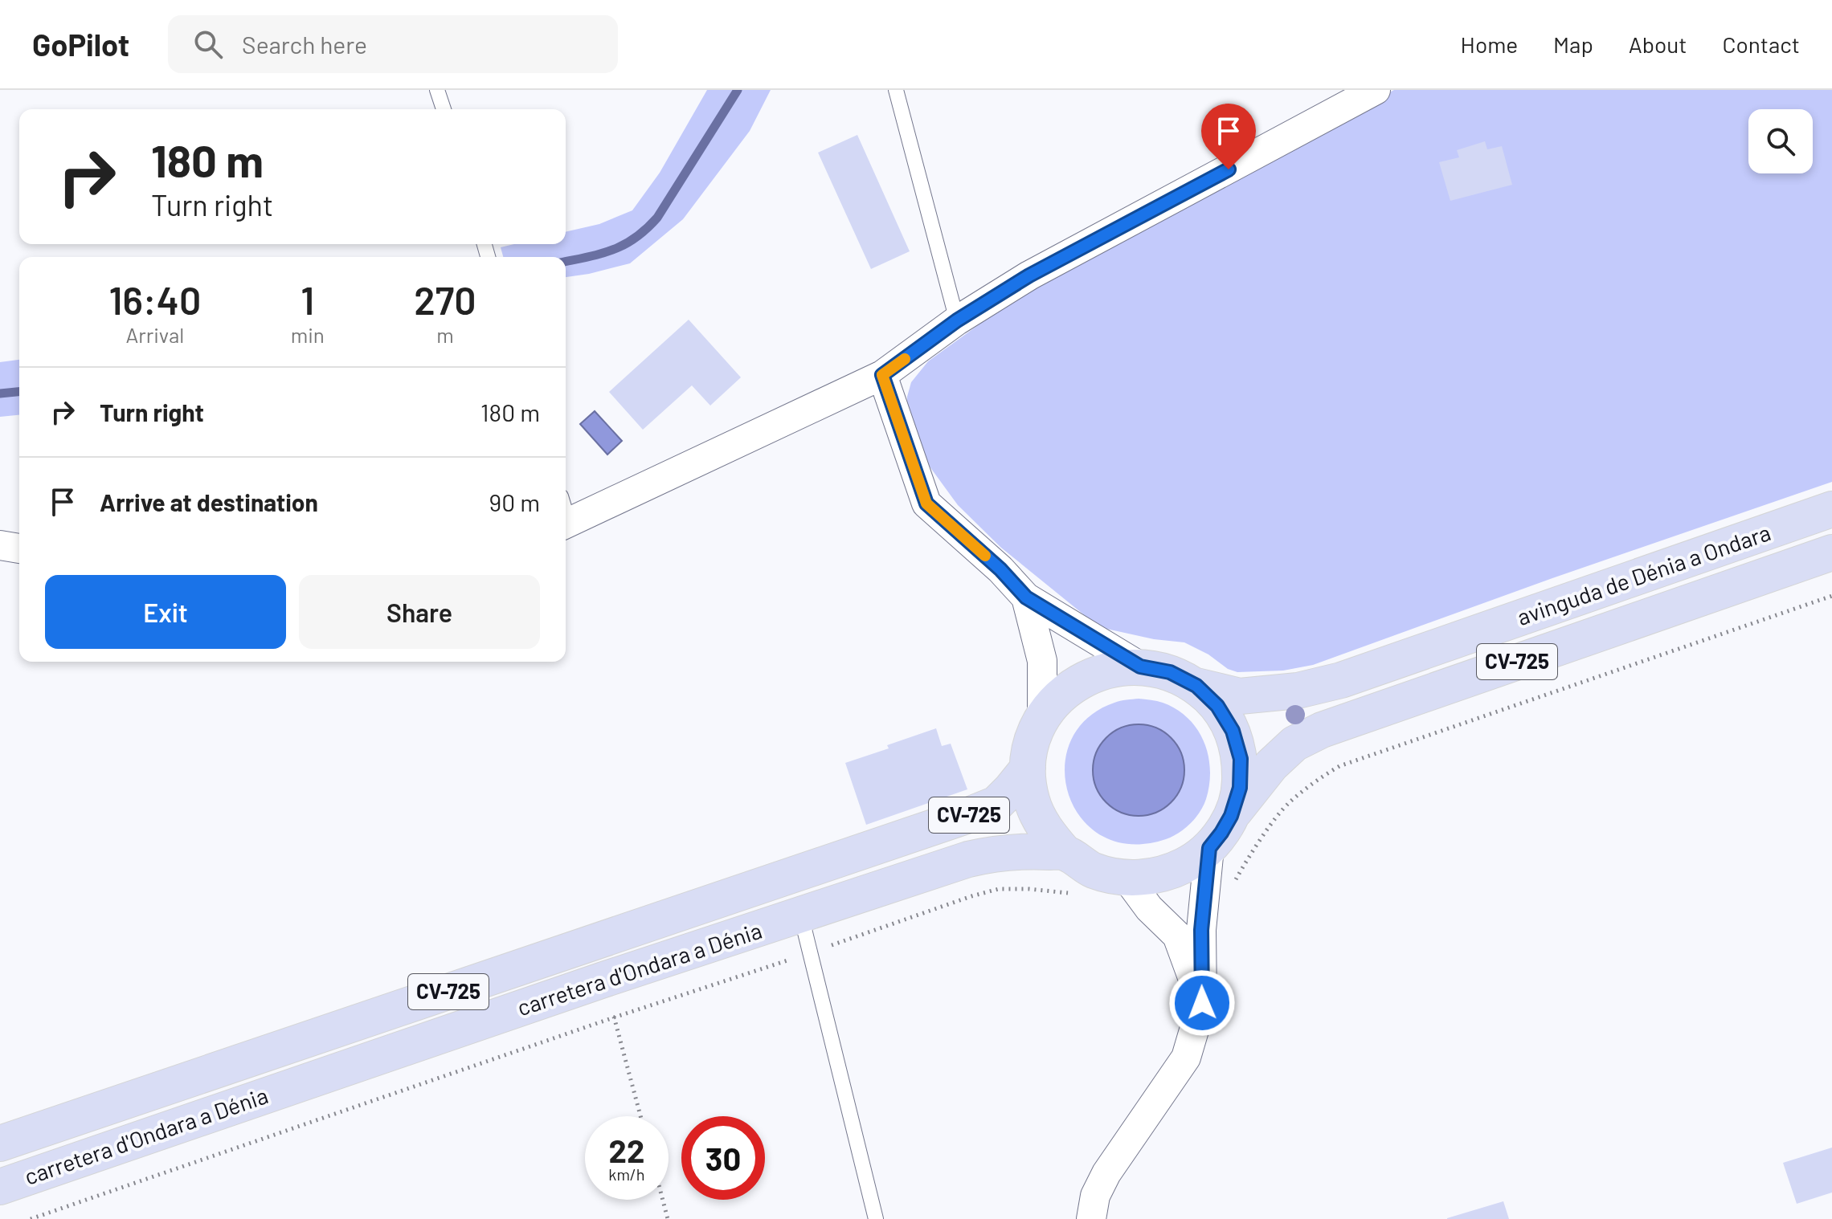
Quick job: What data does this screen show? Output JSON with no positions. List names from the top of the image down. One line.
{"streets":{"main road":["avinguda de Dénia a Ondara","CV-725","carretera d'Ondara a Dénia"]},"crossings":[["avinguda de Dénia a Ondara","CV-725"],["avinguda de Dénia a Ondara","carretera d'Ondara a Dénia"],["CV-725","carretera d'Ondara a Dénia"]],"page":{"header":"GoPilot","search":"Search here","nav":["Home","Map","About","Contact"],"turn":["180 m","Turn right"],"eta":["16:40","Arrival","1","min","270","m"],"list":[{"name":"Turn right","value":"180 m"},{"name":"Arrive at destination","value":"90 m"}],"buttons":["Exit","Share"],"speed":"22 km/h","limit":"30"}}
